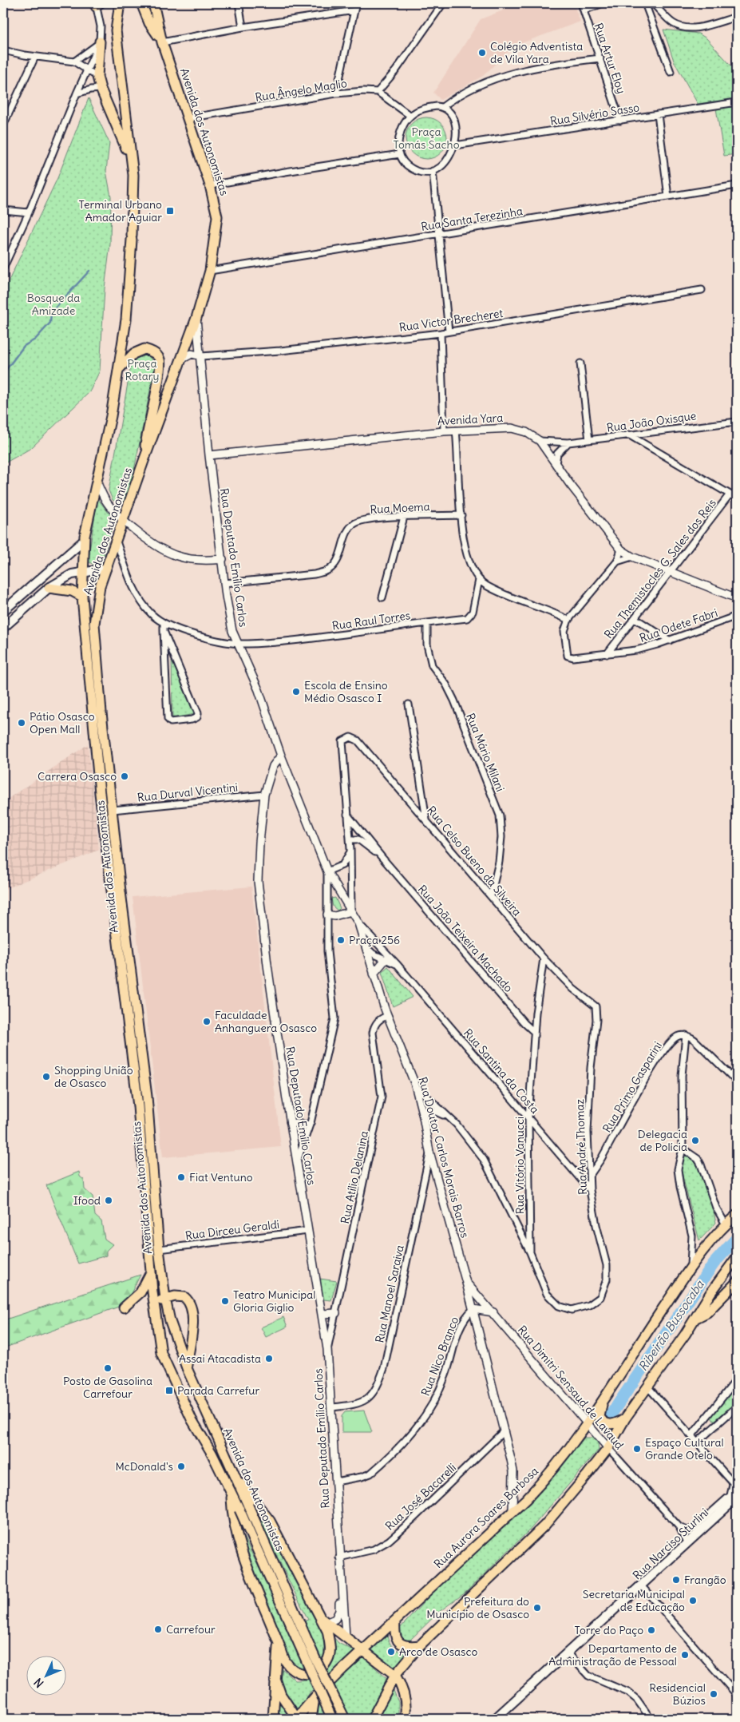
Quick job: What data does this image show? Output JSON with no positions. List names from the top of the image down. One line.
{"streets":{"main road":["Avenida dos Autonomistas","Rua Aurora Soares Barbosa","Rua Narciso Sturlini"],"street":["Rua Artur Eloy","Rua Ângelo Maglio","Rua Silvério Sasso","Rua Santa Terezinha","Rua Victor Brecheret","Avenida Yara","Rua João Oxisque","Rua Moema","Rua Deputado Emílio Carlos","Rua Themistocles G. Sales dos Reis","Rua Raul Torres","Rua Odete Fabri","Rua Mário Milani","Rua Durval Vicentini","Rua Celso Bueno da Silveira","Rua João Teixeira Machado","Rua Santina da Costa","Rua Primo Gasparini","Rua André Thomaz","Rua Doutor Carlos Morais Barros","Rua Vitório Vanucci","Rua Atílio Delanina","Rua Dirceu Geraldi","Rua Manoel Saraiva","Rua Nico Branco","Rua Dimitri Sensaud de Lavaud","Rua José Bacarelli"]},"crossings":[["Rua Artur Eloy","Rua Silvério Sasso"],["Rua Ângelo Maglio","Avenida dos Autonomistas"],["Avenida dos Autonomistas","Rua Santa Terezinha"],["Avenida dos Autonomistas","Rua Deputado Emílio Carlos"],["Avenida dos Autonomistas","Rua Durval Vicentini"],["Avenida dos Autonomistas","Rua Dirceu Geraldi"],["Rua Victor Brecheret","Rua Deputado Emílio Carlos"],["Avenida Yara","Rua João Oxisque"],["Avenida Yara","Rua Deputado Emílio Carlos"],["Avenida Yara","Rua Themistocles G. Sales dos Reis"],["Rua Moema","Rua Deputado Emílio Carlos"],["Rua Deputado Emílio Carlos","Rua Raul Torres"],["Rua Deputado Emílio Carlos","Rua Durval Vicentini"],["Rua Deputado Emílio Carlos","Rua Doutor Carlos Morais Barros"],["Rua Deputado Emílio Carlos","Rua Atílio Delanina"],["Rua Deputado Emílio Carlos","Rua Dirceu Geraldi"],["Rua Deputado Emílio Carlos","Rua Manoel Saraiva"],["Rua Deputado Emílio Carlos","Rua Nico Branco"],["Rua Deputado Emílio Carlos","Rua José Bacarelli"],["Rua Themistocles G. Sales dos Reis","Rua Odete Fabri"],["Rua Raul Torres","Rua Mário Milani"],["Rua Mário Milani","Rua Celso Bueno da Silveira"],["Rua Celso Bueno da Silveira","Rua João Teixeira Machado"],["Rua Celso Bueno da Silveira","Rua André Thomaz"],["Rua Celso Bueno da Silveira","Rua Vitório Vanucci"],["Rua João Teixeira Machado","Rua Vitório Vanucci"],["Rua Santina da Costa","Rua André Thomaz"],["Rua Santina da Costa","Rua Doutor Carlos Morais Barros"],["Rua Santina da Costa","Rua Vitório Vanucci"],["Rua Primo Gasparini","Rua André Thomaz"],["Rua André Thomaz","Rua Doutor Carlos Morais Barros"],["Rua André Thomaz","Rua Vitório Vanucci"],["Rua Doutor Carlos Morais Barros","Rua Atílio Delanina"],["Rua Doutor Carlos Morais Barros","Rua Manoel Saraiva"],["Rua Doutor Carlos Morais Barros","Rua Nico Branco"],["Rua Doutor Carlos Morais Barros","Rua Dimitri Sensaud de Lavaud"],["Rua Doutor Carlos Morais Barros","Rua José Bacarelli"],["Rua Doutor Carlos Morais Barros","Rua Aurora Soares Barbosa"],["Rua Dimitri Sensaud de Lavaud","Rua Aurora Soares Barbosa"],["Rua Dimitri Sensaud de Lavaud","Rua Narciso Sturlini"]],"water":["Ribeirão Bussocaba"],"parks":["Praça Tomás Sacho","Bosque da Amizade","Praça Rotary"],"places":{"other":["Colégio Adventista de Vila Yara","Escola de Ensino Médio Osasco I","Pátio Osasco Open Mall","Carrera Osasco","Praça 256","Faculdade Anhanguera Osasco","Shopping União de Osasco","Delegacia de Polícia","Fiat Ventuno","Ifood","Teatro Municipal Gloria Giglio","Assaí Atacadista","Posto de Gasolina Carrefour","Espaço Cultural Grande Otelo","McDonald's","Frangão","Secretaria Municipal de Educação","Prefeitura do Município de Osasco","Carrefour","Torre do Paço","Arco de Osasco","Departamento de Administração de Pessoal","Residencial Búzios"],"transit":["Terminal Urbano Amador Aguiar","Parada Carrefur"]},"north":"bottom left"}
